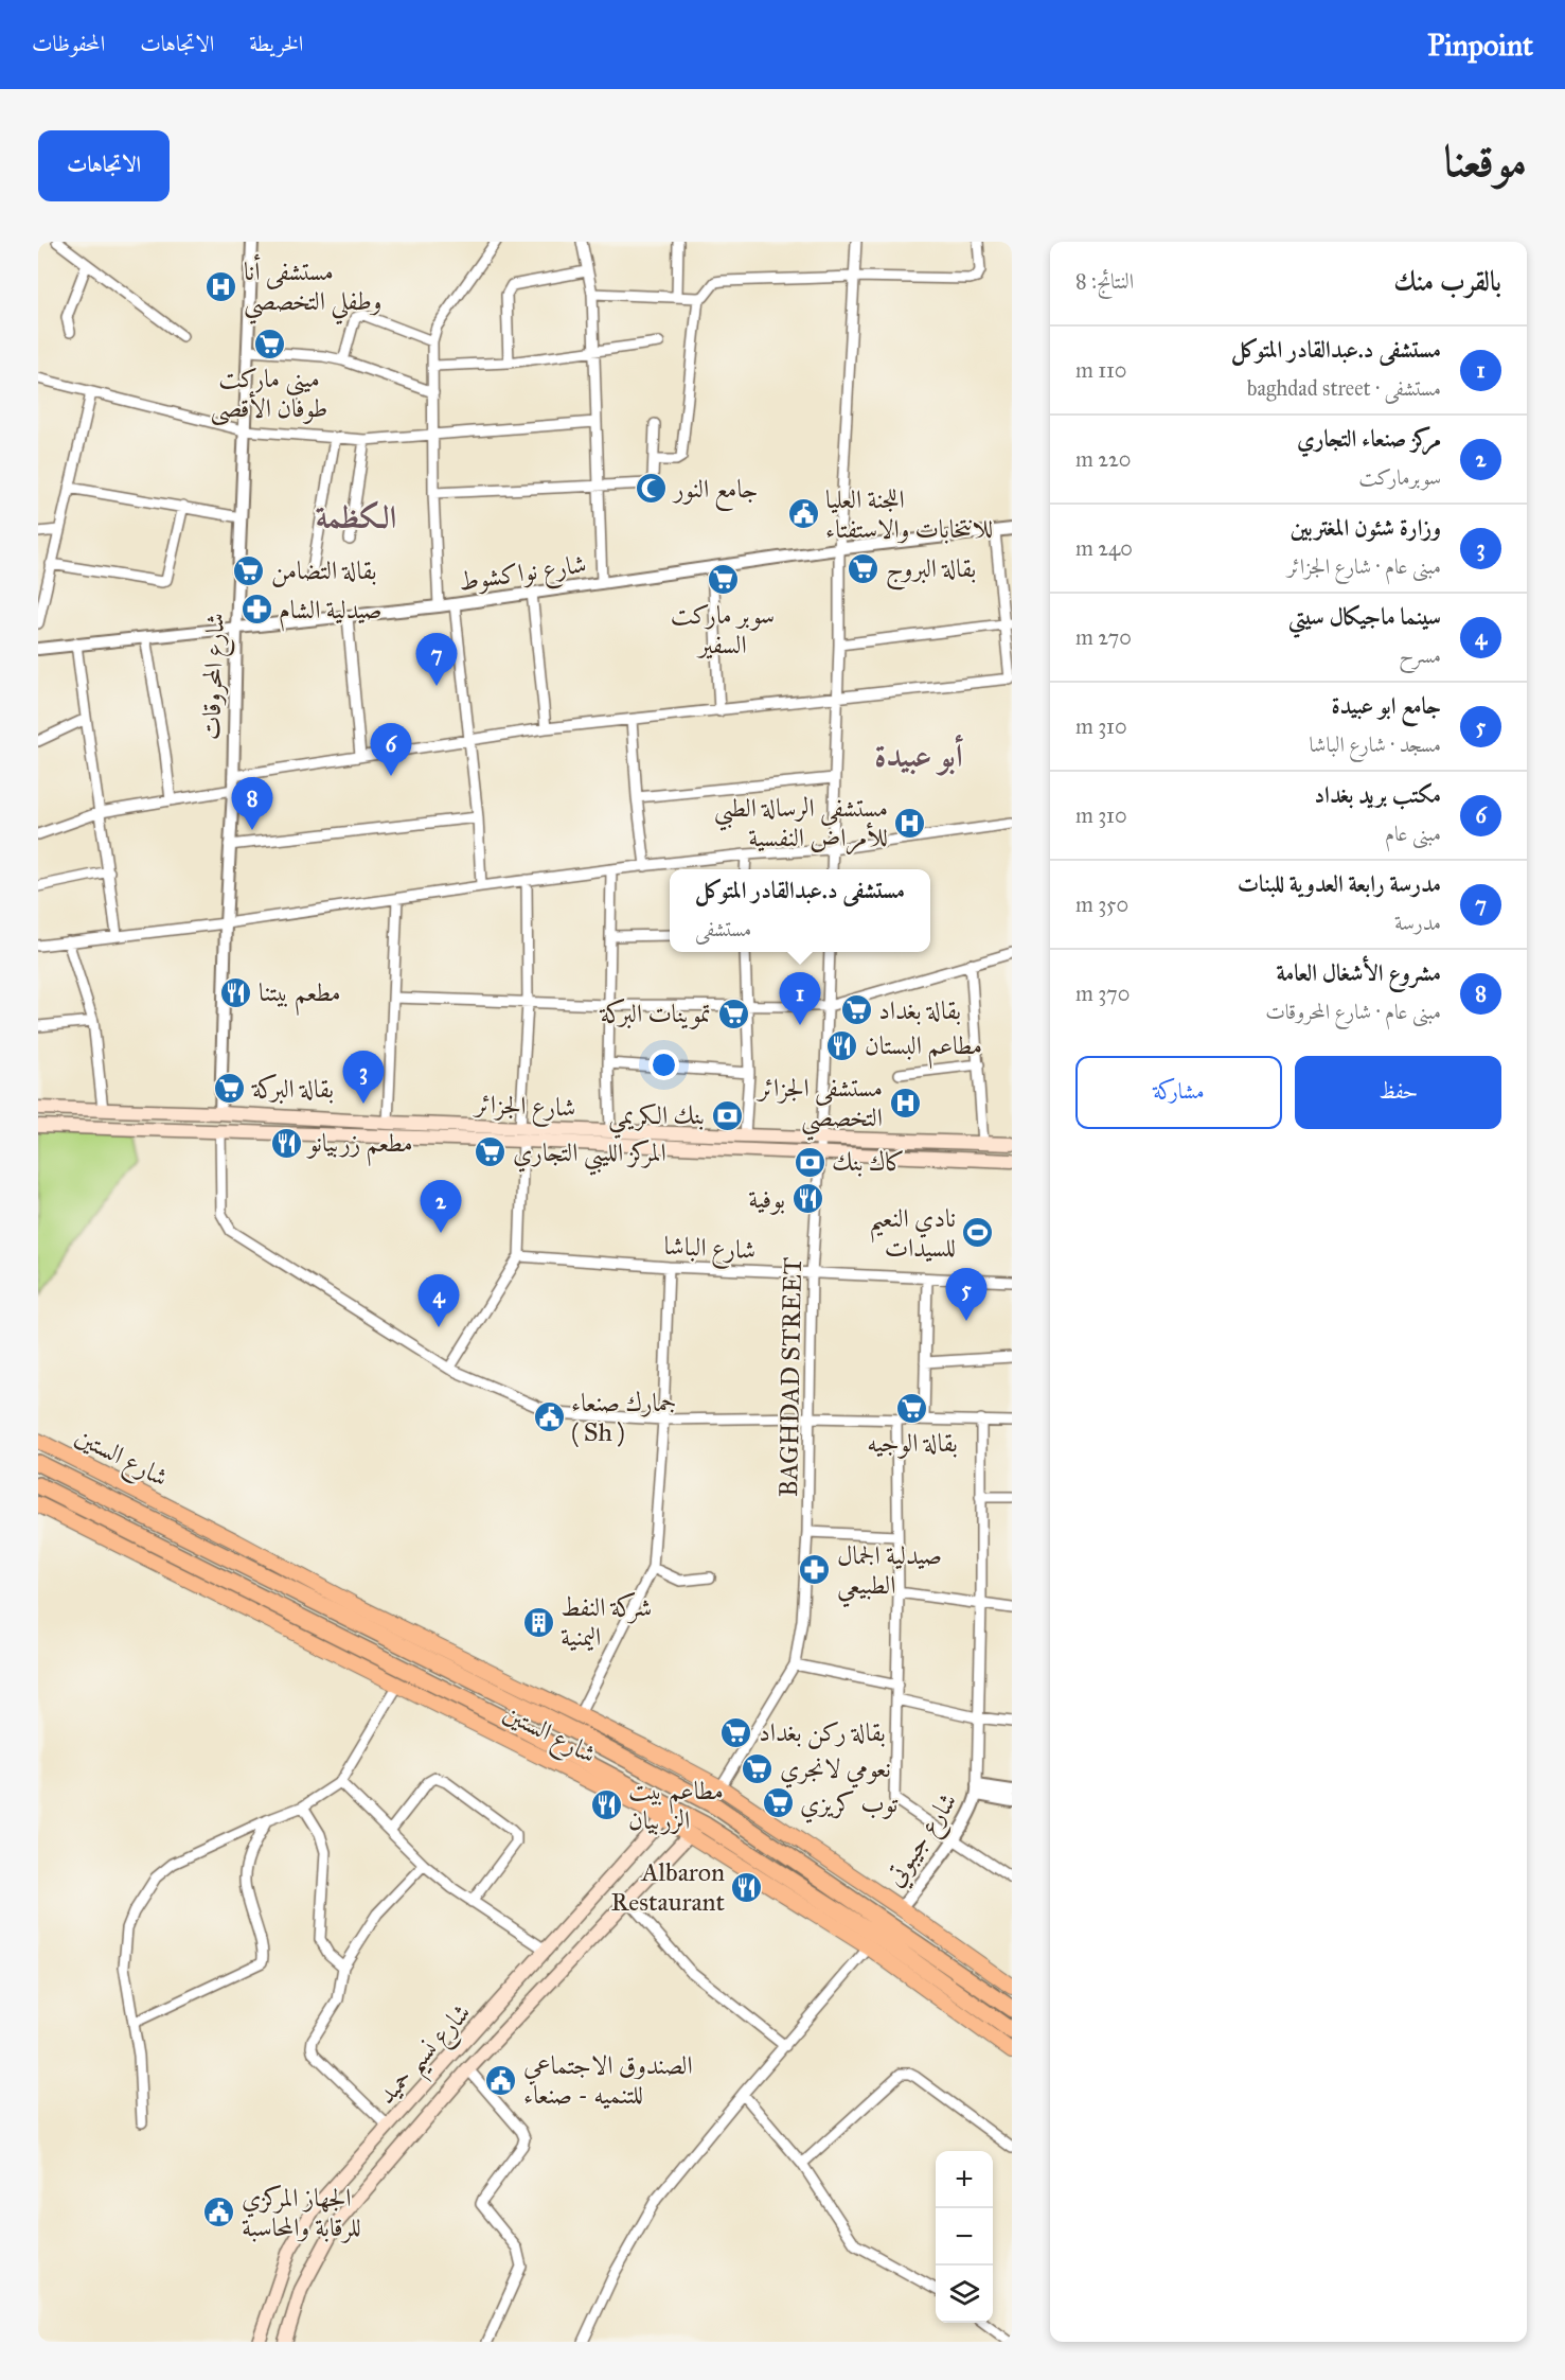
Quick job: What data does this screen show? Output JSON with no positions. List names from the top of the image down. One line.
{"streets":{"highway":["شارع الستين"],"main road":["شارع الجزائر","شارع نسيم حميد"],"street":["شارع نواكشوط","شارع المحروقات","شارع الباشا","BAGHDAD STREET","شارع جيبوتي"]},"crossings":[["شارع نواكشوط","شارع المحروقات"],["شارع المحروقات","شارع الجزائر"],["شارع الجزائر","BAGHDAD STREET"],["شارع الباشا","BAGHDAD STREET"],["BAGHDAD STREET","شارع الستين"],["شارع الستين","شارع جيبوتي"],["شارع الستين","شارع نسيم حميد"]],"districts":["الكظمة","أبو عبيدة"],"places":{"hospital":["مستشفى أنا وطفلي التخصصي","مستشفى الرسالة الطبي للأمراض النفسية","مستشفى الجزائر التخصصي"],"supermarket":["ميني ماركت طوفان الأقصى","بقالة البروج","بقالة التضامن","سوبر ماركت السفير","بقالة بغداد","تموينات البركة","بقالة البركة","المركز الليبي التجاري","بقالة الوجيه","بقالة ركن بغداد","نعومي لانجري","توب كريزي"],"mosque":["جامع النور"],"public building":["اللجنة العليا للانتخابات والاستفتاء","جمارك صنعاء ( Sh )","الصندوق الاجتماعي للتنميه - صنعاء","الجهاز المركزي للرقابة والمحاسبة"],"pharmacy":["صيدلية الشام","صيدلية الجمال الطبيعي"],"restaurant":["مطعم بيتنا","مطاعم البستان","مطعم زربيانو","بوفية","مطاعم بيت الزربيان","Albaron Restaurant"],"bank":["بنك الكريمي","كاك بنك"],"sports":["نادي النعيم للسيدات"],"building":["شركة النفط اليمنية"]},"page":{"header":"Pinpoint","nav":["الخريطة","الاتجاهات","المحفوظات"],"title":"موقعنا","buttons":["الاتجاهات",["حفظ","مشاركة"]],"heading":["بالقرب منك","النتائج: 8"],"list":[{"mark":"1","name":"مستشفى د.عبدالقادر المتوكل","note":"مستشفى · baghdad street","value":"110 m"},{"mark":"2","name":"مركز صنعاء التجاري","note":"سوبرماركت","value":"220 m"},{"mark":"3","name":"وزارة شئون المغتربين","note":"مبنى عام · شارع الجزائر","value":"240 m"},{"mark":"4","name":"سينما ماجيكال سيتي","note":"مسرح","value":"270 m"},{"mark":"5","name":"جامع ابو عبيدة","note":"مسجد · شارع الباشا","value":"310 m"},{"mark":"6","name":"مكتب بريد بغداد","note":"مبنى عام","value":"310 m"},{"mark":"7","name":"مدرسة رابعة العدوية للبنات","note":"مدرسة","value":"350 m"},{"mark":"8","name":"مشروع الأشغال العامة","note":"مبنى عام · شارع المحروقات","value":"370 m"}],"pins":["7","6","8","1","3","2","5","4"],"popup":["مستشفى د.عبدالقادر المتوكل","مستشفى"],"map_buttons":["+","−"]}}
